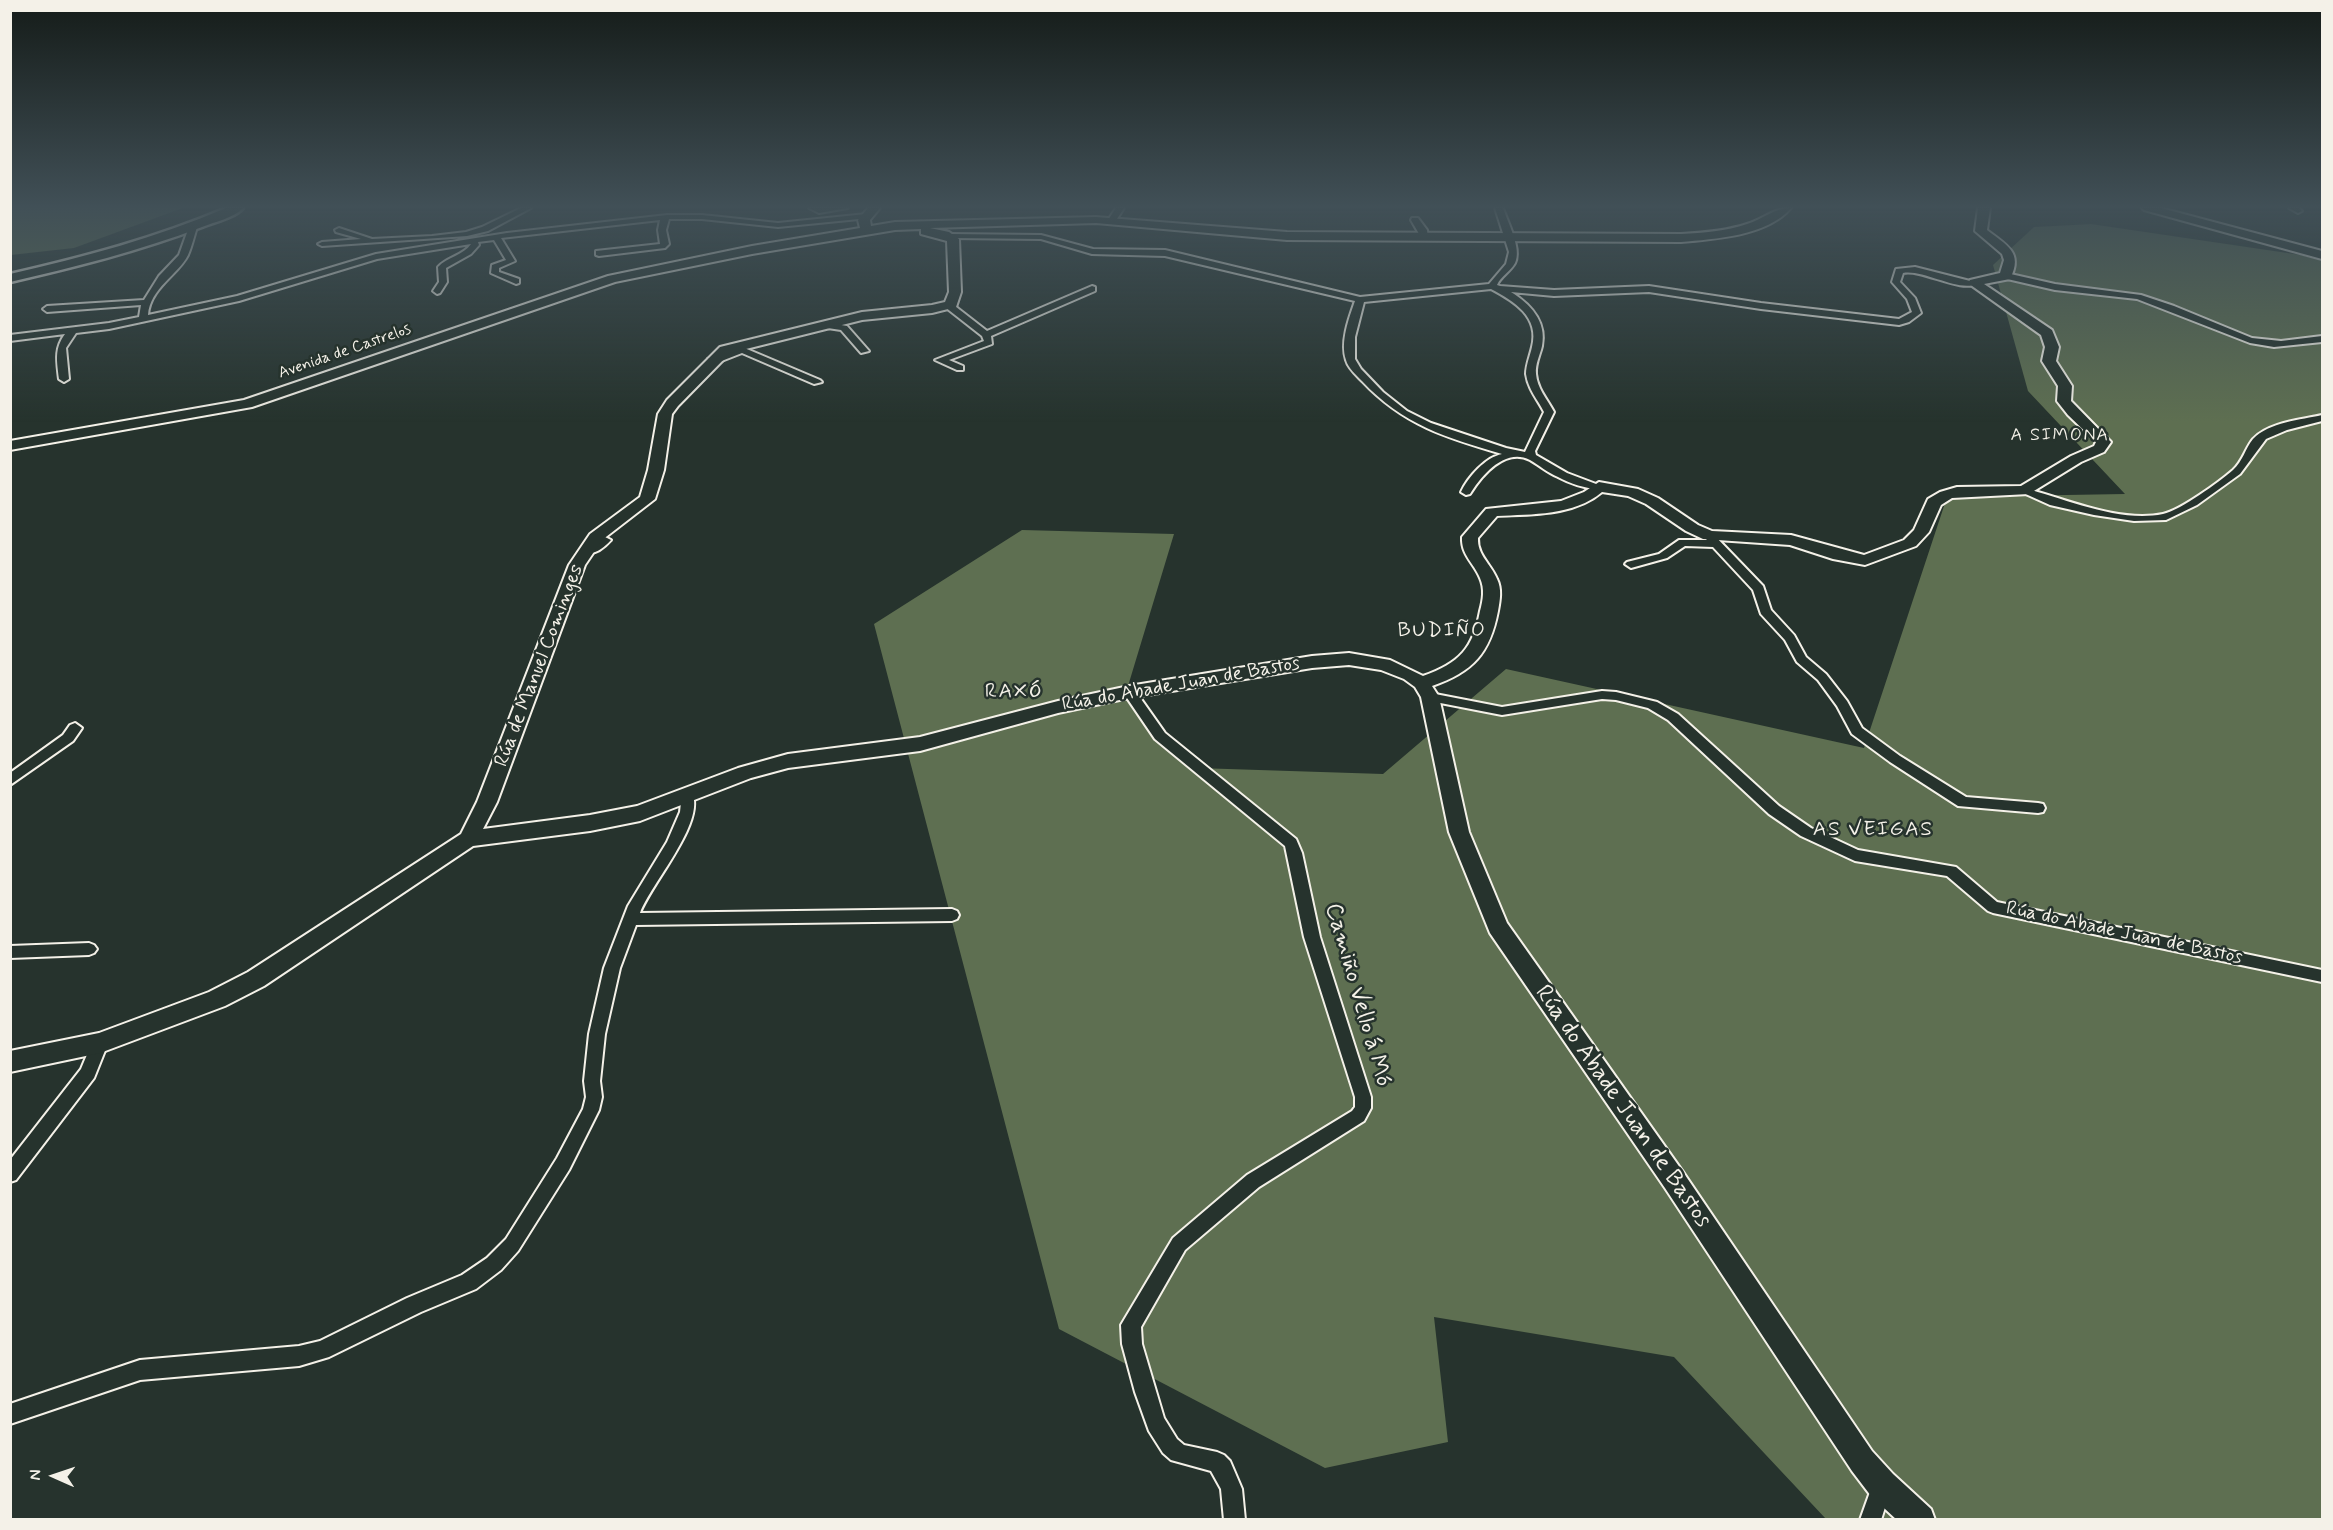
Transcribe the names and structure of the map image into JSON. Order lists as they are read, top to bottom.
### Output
{
  "streets": {
    "street": [
      "Avenida de Castrelos",
      "Rúa de Manuel Cominges",
      "Rúa do Abade Juan de Bastos",
      "Camiño Vello á Mó"
    ]
  },
  "crossings": [
    ["Rúa de Manuel Cominges", "Rúa do Abade Juan de Bastos"],
    ["Rúa do Abade Juan de Bastos", "Camiño Vello á Mó"]
  ],
  "districts": [
    "A SIMONA",
    "BUDIÑO",
    "RAXÓ",
    "AS VEIGAS"
  ],
  "north": "left"
}
